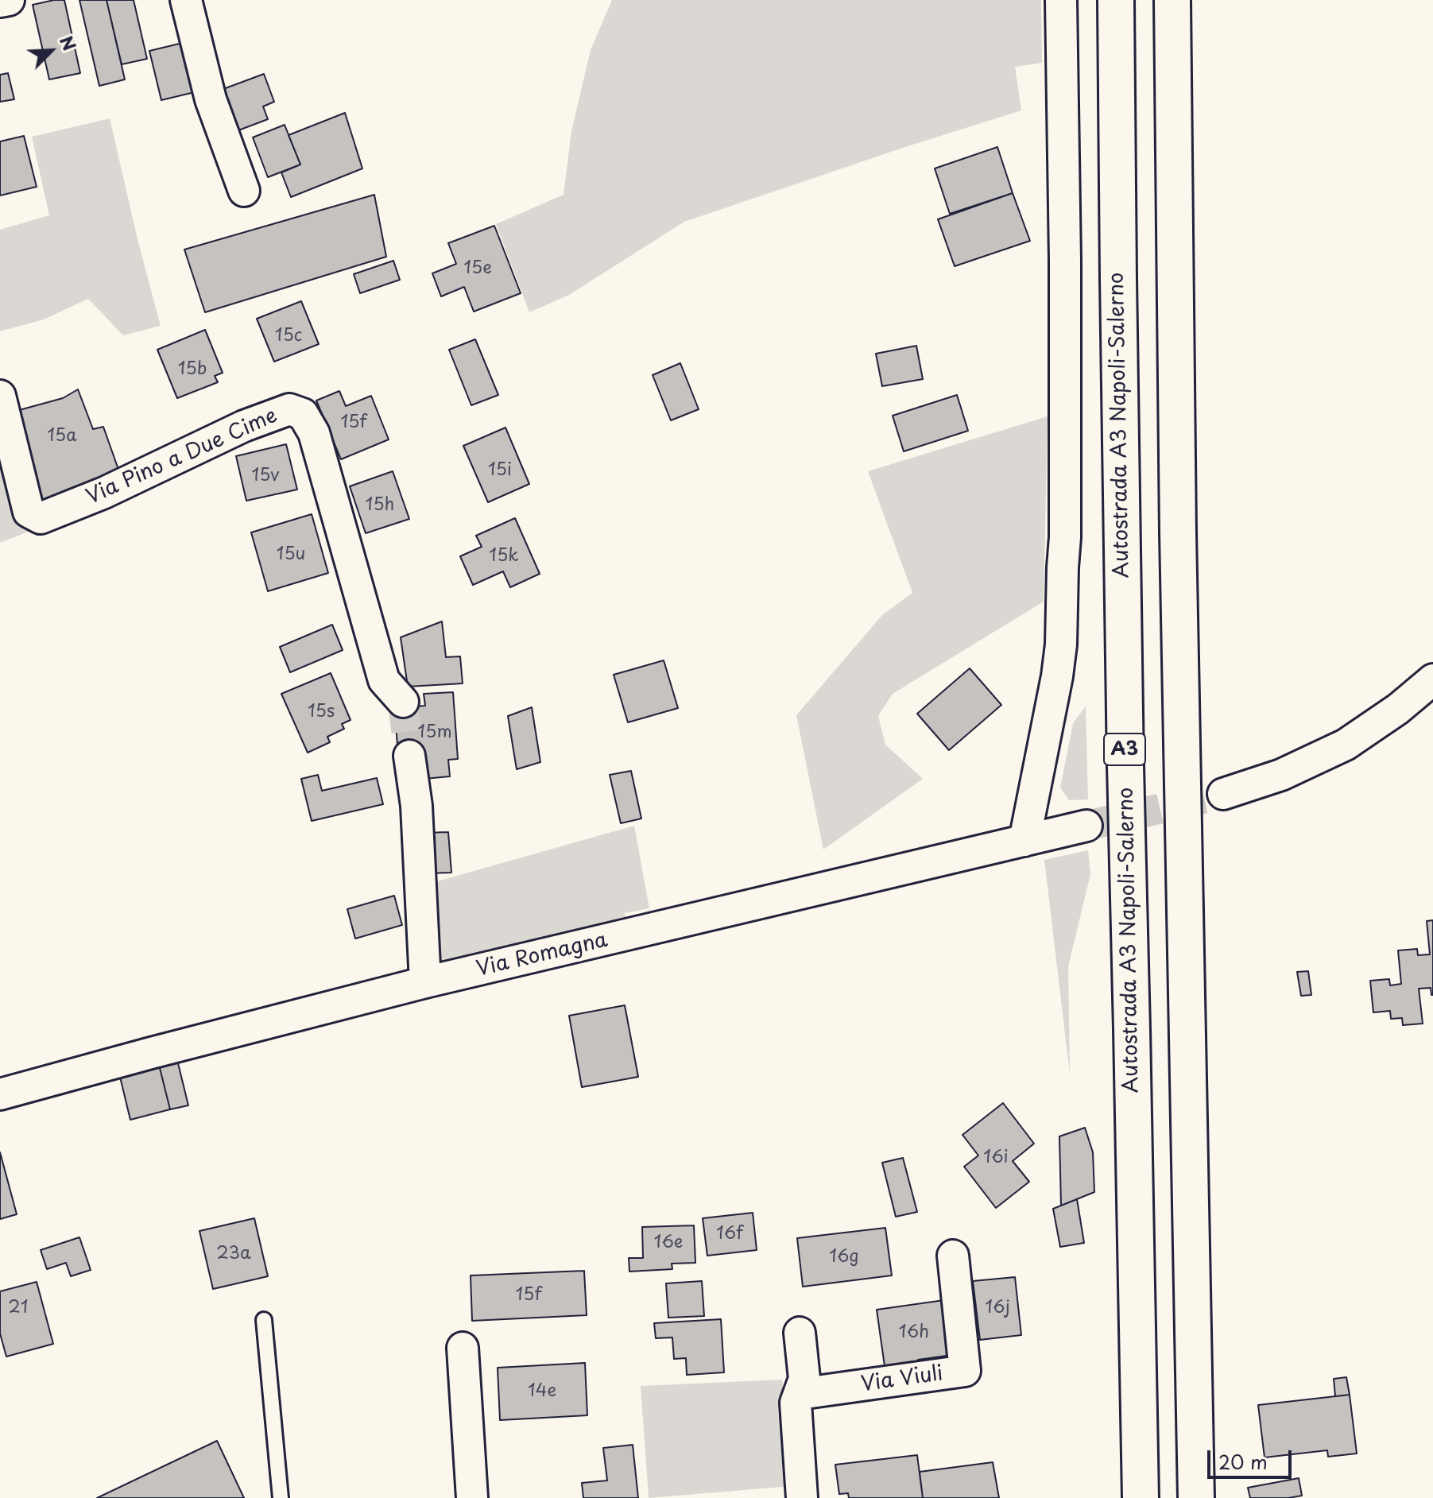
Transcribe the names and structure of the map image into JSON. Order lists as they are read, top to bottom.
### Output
{
  "streets": {
    "highway": ["Autostrada A3 Napoli-Salerno", "A3"],
    "street": ["Via Pino a Due Cime", "Via Romagna", "Via Viuli"]
  },
  "house_numbers": [
    "15e",
    "15c",
    "15b",
    "15f",
    "15a",
    "15i",
    "15v",
    "15h",
    "15u",
    "15k",
    "15s",
    "15m",
    "16i",
    "16f",
    "16e",
    "23a",
    "16g",
    "15f",
    "21",
    "16j",
    "16h",
    "14e"
  ],
  "scale_bar": "20 m",
  "north": "top right"
}
